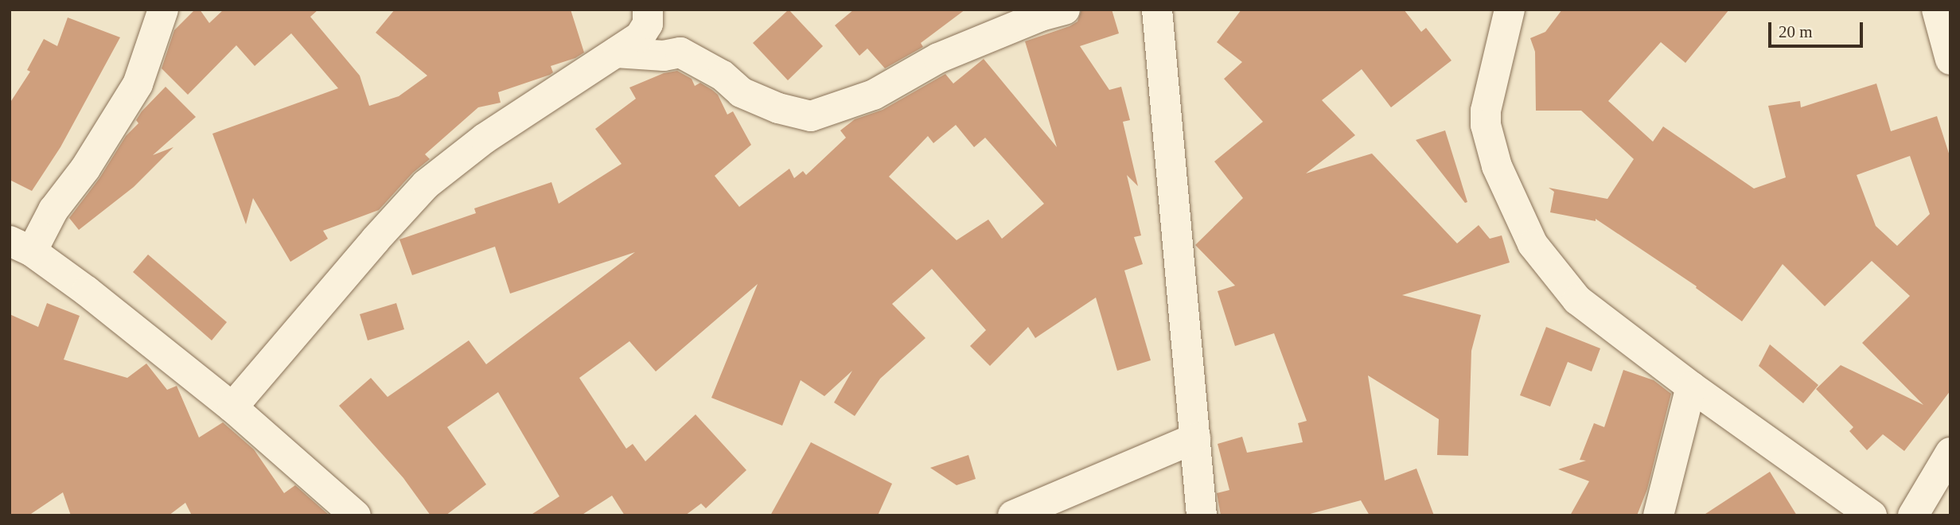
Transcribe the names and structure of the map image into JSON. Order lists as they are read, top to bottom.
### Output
{
  "scale_bar": "20 m"
}
